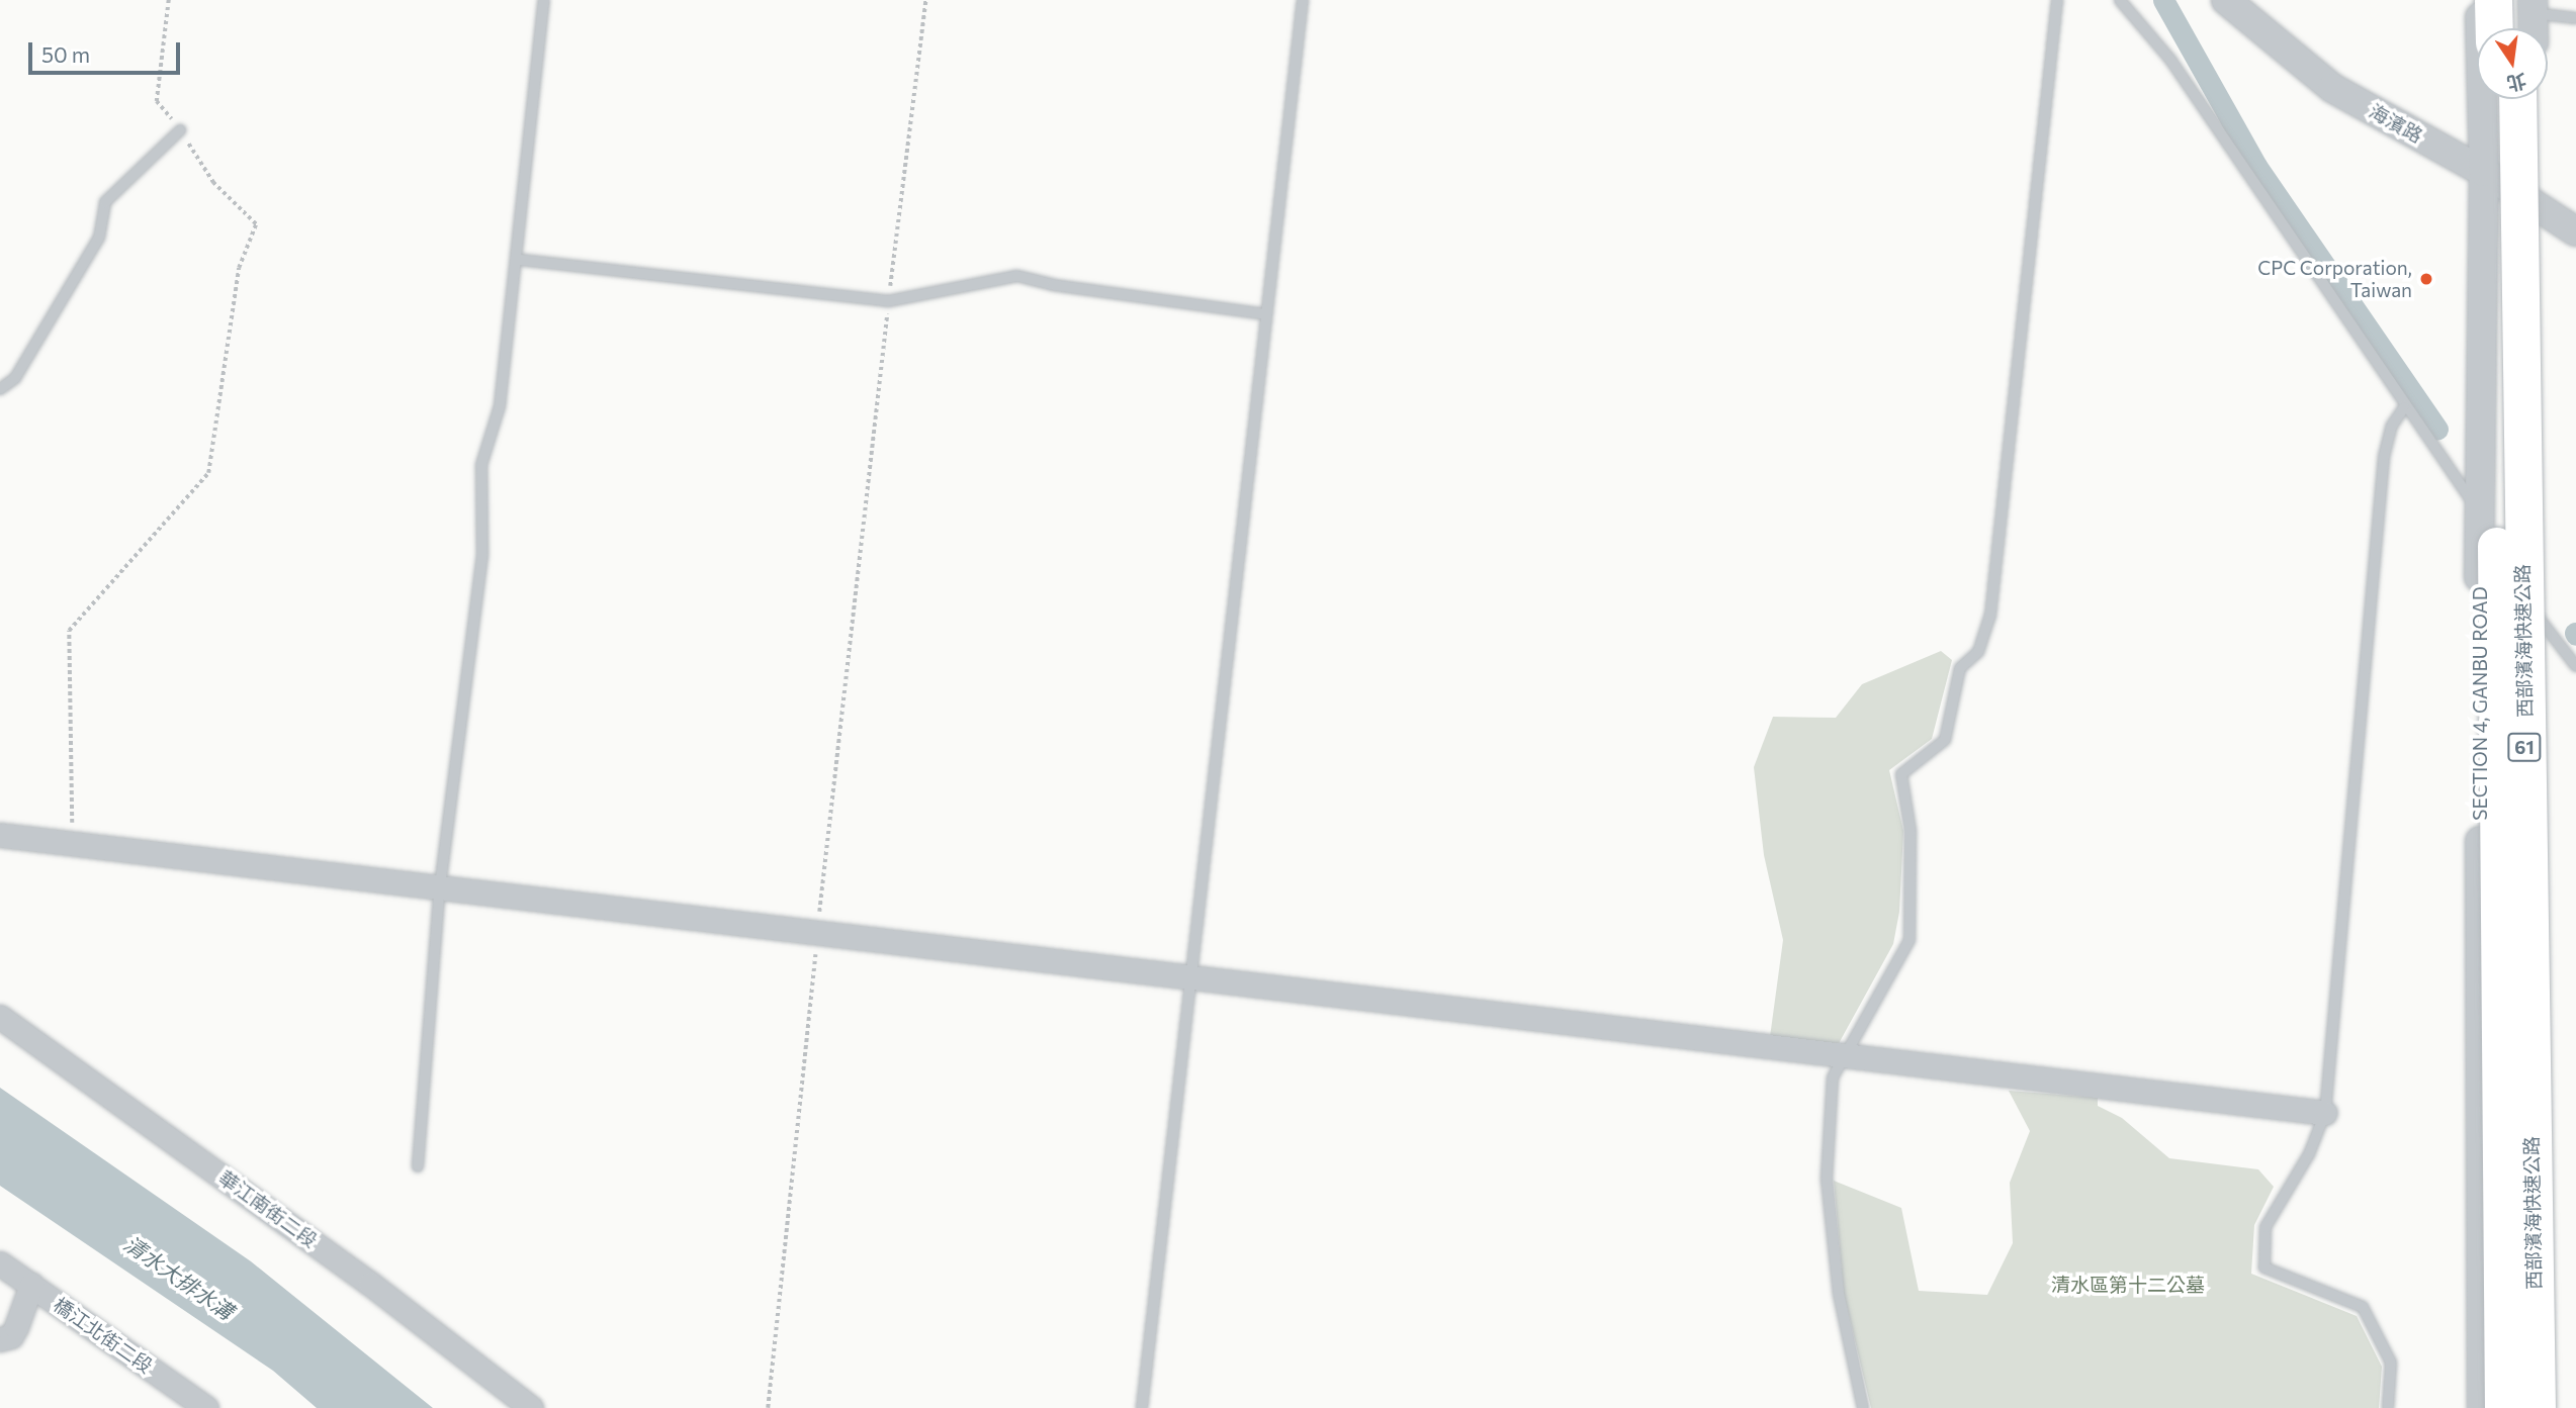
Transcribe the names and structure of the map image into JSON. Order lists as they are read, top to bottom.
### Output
{
  "streets": {
    "highway": ["西部濱海快速公路", "61"],
    "street": [
      "海濱路",
      "SECTION 4, GANBU ROAD",
      "華江南街二段",
      "橋江北街二段"
    ]
  },
  "crossings": [
    ["海濱路", "SECTION 4, GANBU ROAD"]
  ],
  "water": ["清水大排水溝"],
  "parks": ["清水區第十二公墓"],
  "places": ["CPC Corporation, Taiwan"],
  "scale_bar": "50 m",
  "north": "bottom"
}
